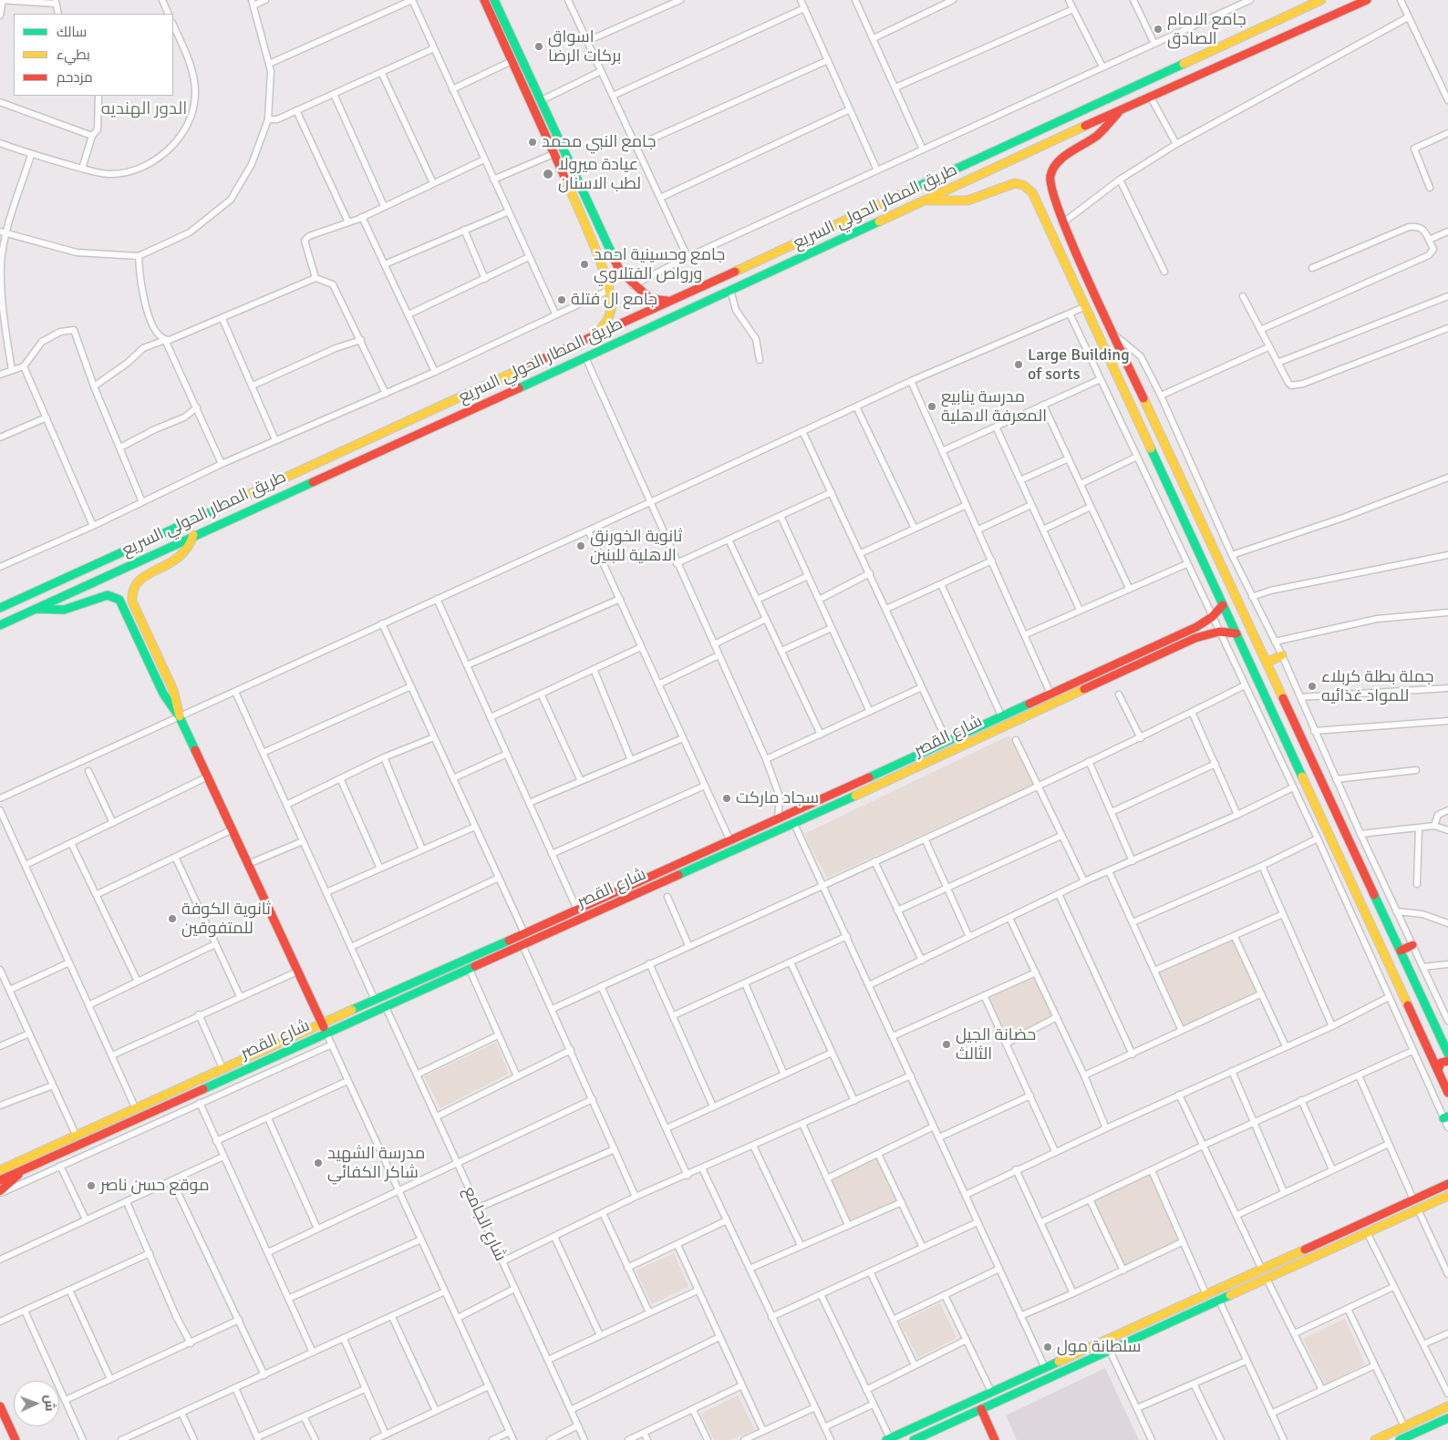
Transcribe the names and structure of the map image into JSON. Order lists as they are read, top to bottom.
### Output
{
  "streets": {
    "main road": ["طريق المطار الحولي السريع", "شارع القصر"],
    "street": ["شارع الجامع"]
  },
  "crossings": [
    ["شارع القصر", "شارع الجامع"]
  ],
  "districts": ["الدور الهنديه"],
  "places": [
    "جامع الامام الصادق",
    "اسواق بركات الرضا",
    "جامع النبي محمد",
    "عيادة ميرولا لطب الاسنان",
    "جامع وحسينية احمد ورواص الفتلاوي",
    "جامع ال فتلة",
    "Large Building of sorts",
    "مدرسة ينابيع المعرفة الاهلية",
    "ثانوية الخورنق الاهلية للبنين",
    "جملة بطلة كربلاء للمواد غذائيه",
    "سجاد ماركت",
    "ثانوية الكوفة للمتفوقين",
    "حضانة الجيل الثالث",
    "مدرسة الشهيد شاكر الكفائي",
    "موقع حسن ناصر",
    "سلطانة مول"
  ],
  "legend": ["سالك", "بطيء", "مزدحم"],
  "north": "right"
}
